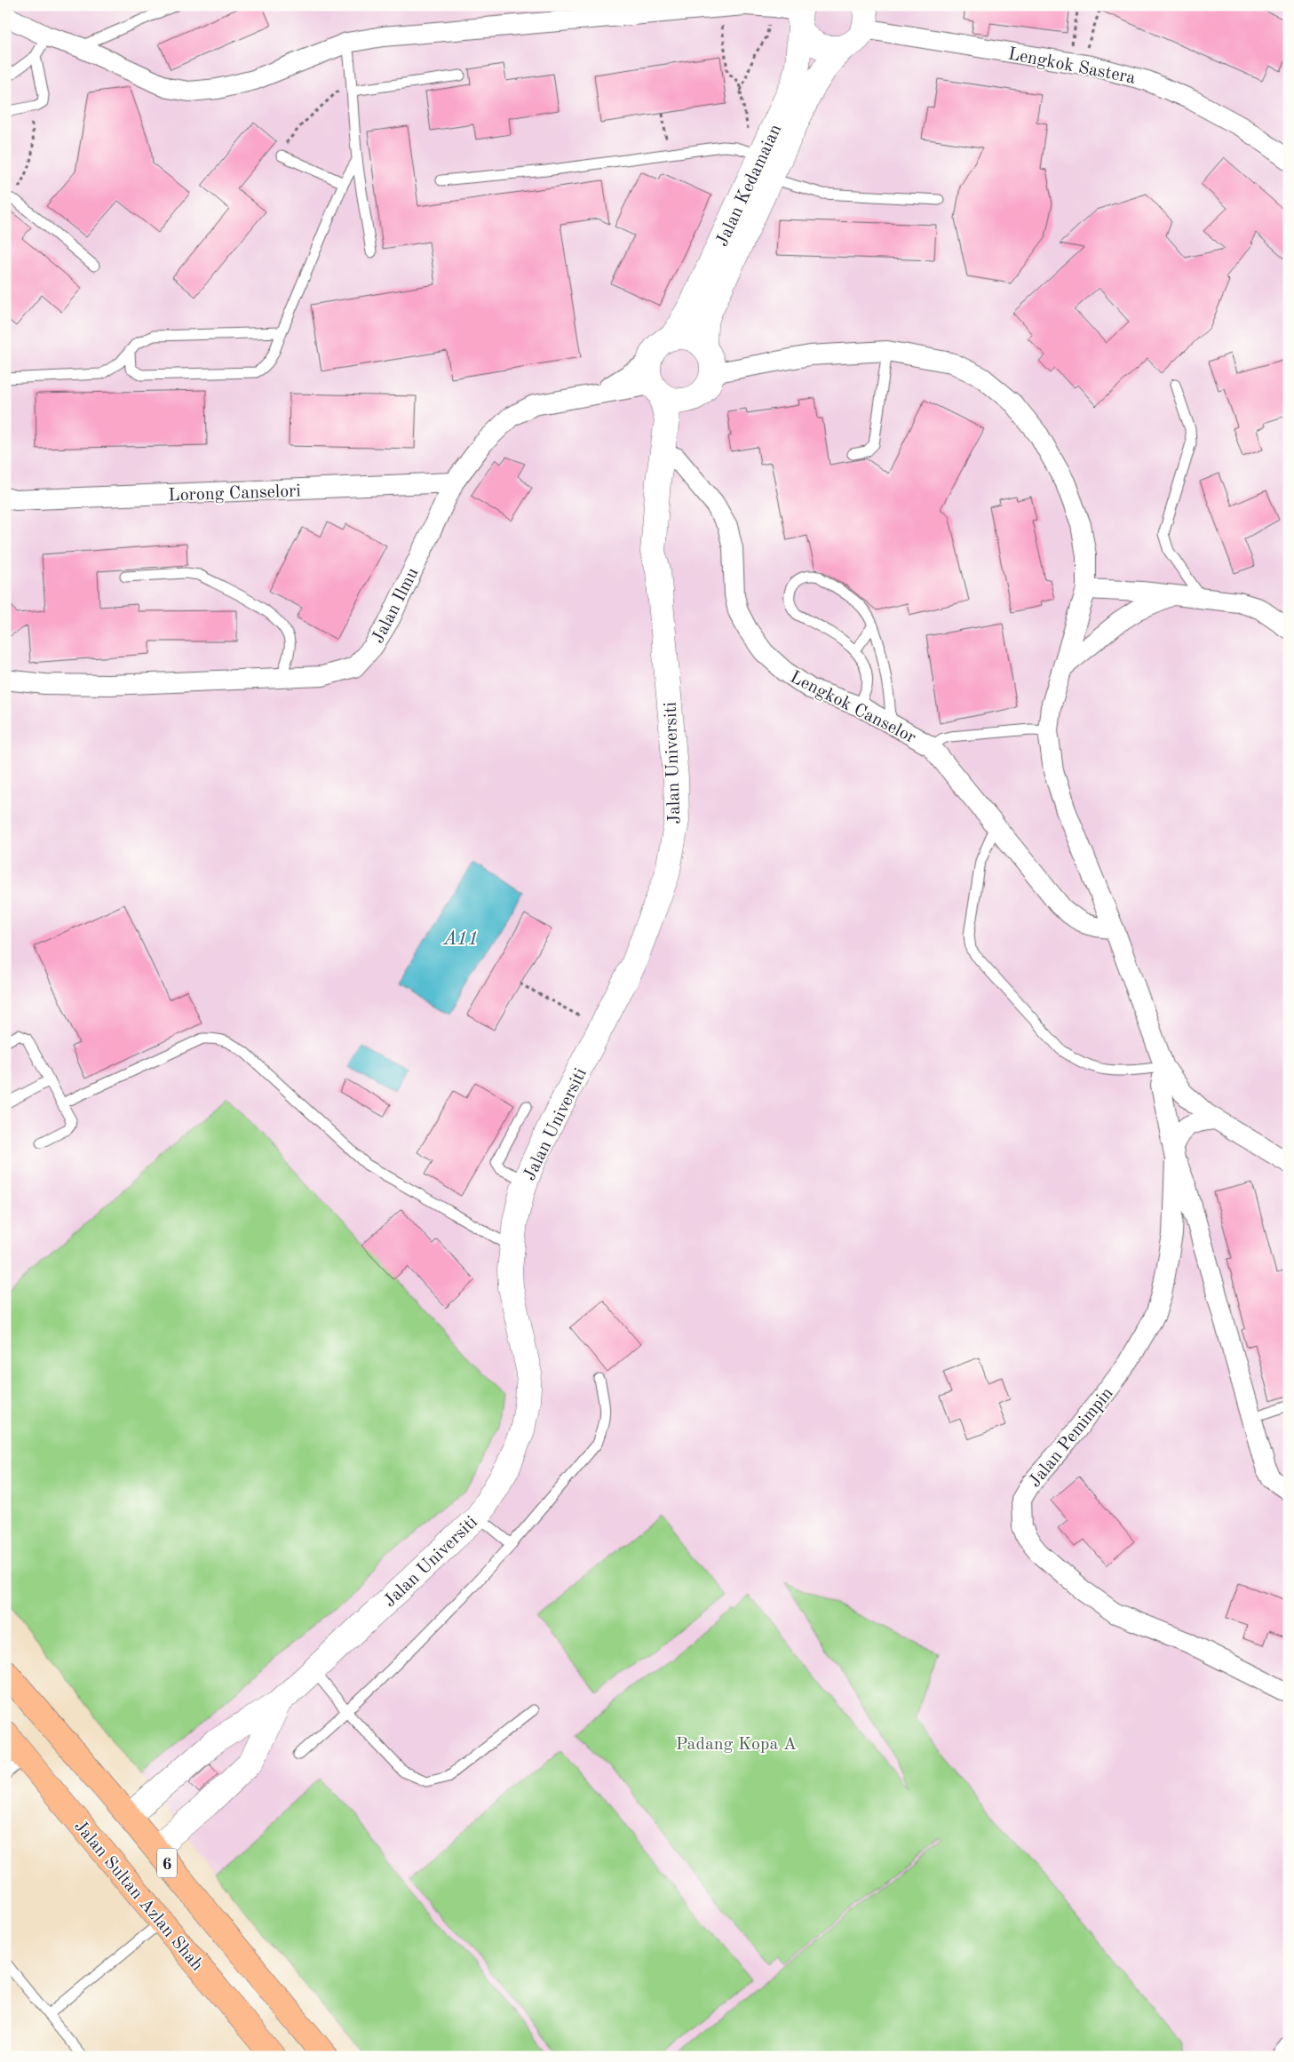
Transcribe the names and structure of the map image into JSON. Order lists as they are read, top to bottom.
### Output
{
  "streets": {
    "highway": ["6", "Jalan Sultan Azlan Shah"],
    "street": [
      "Lengkok Sastera",
      "Jalan Kedamaian",
      "Lorong Canselori",
      "Jalan Ilmu",
      "Lengkok Canselor",
      "Jalan Universiti",
      "Jalan Pemimpin"
    ]
  },
  "crossings": [
    ["Lengkok Sastera", "Jalan Kedamaian"],
    ["Jalan Kedamaian", "Jalan Ilmu"],
    ["Jalan Kedamaian", "Jalan Universiti"],
    ["Lorong Canselori", "Jalan Ilmu"],
    ["Jalan Ilmu", "Jalan Universiti"],
    ["Lengkok Canselor", "Jalan Universiti"],
    ["Jalan Universiti", "6"]
  ],
  "water": ["A11"],
  "parks": ["Padang Kopa A"]
}
